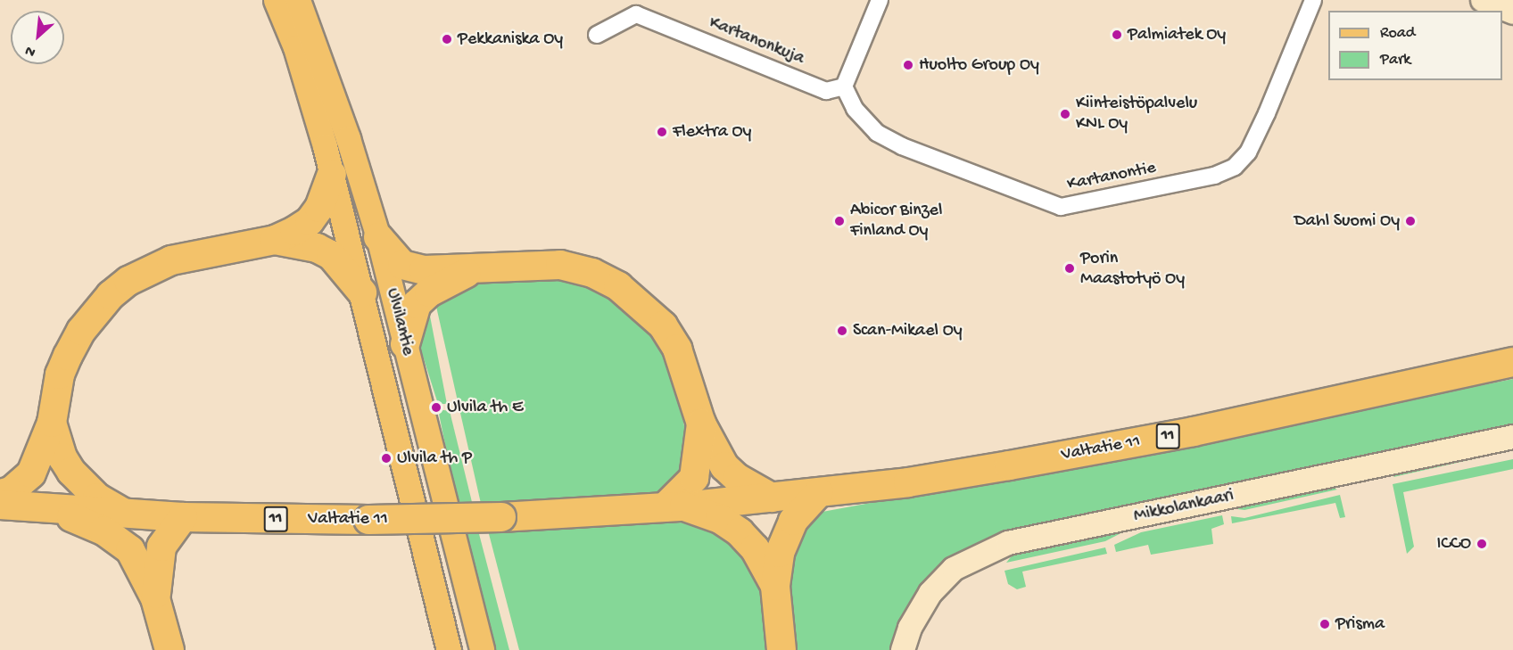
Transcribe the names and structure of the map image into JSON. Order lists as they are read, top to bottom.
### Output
{
  "streets": {
    "highway": ["11", "Valtatie 11"],
    "main road": ["Ulvilantie"],
    "street": ["Kartanonkuja", "Kartanontie", "Mikkolankaari"]
  },
  "crossings": [
    ["Kartanonkuja", "Kartanontie"]
  ],
  "places": [
    "Palmiatek Oy",
    "Pekkaniska Oy",
    "Huolto Group Oy",
    "Kiinteistöpalvelu KNL Oy",
    "Flextra Oy",
    "Abicor Binzel Finland Oy",
    "Dahl Suomi Oy",
    "Porin Maastotyö Oy",
    "Scan-Mikael Oy",
    "Ulvila th E",
    "Ulvila th P",
    "ICCO",
    "Prisma"
  ],
  "legend": ["Road", "Park"],
  "north": "bottom left"
}
